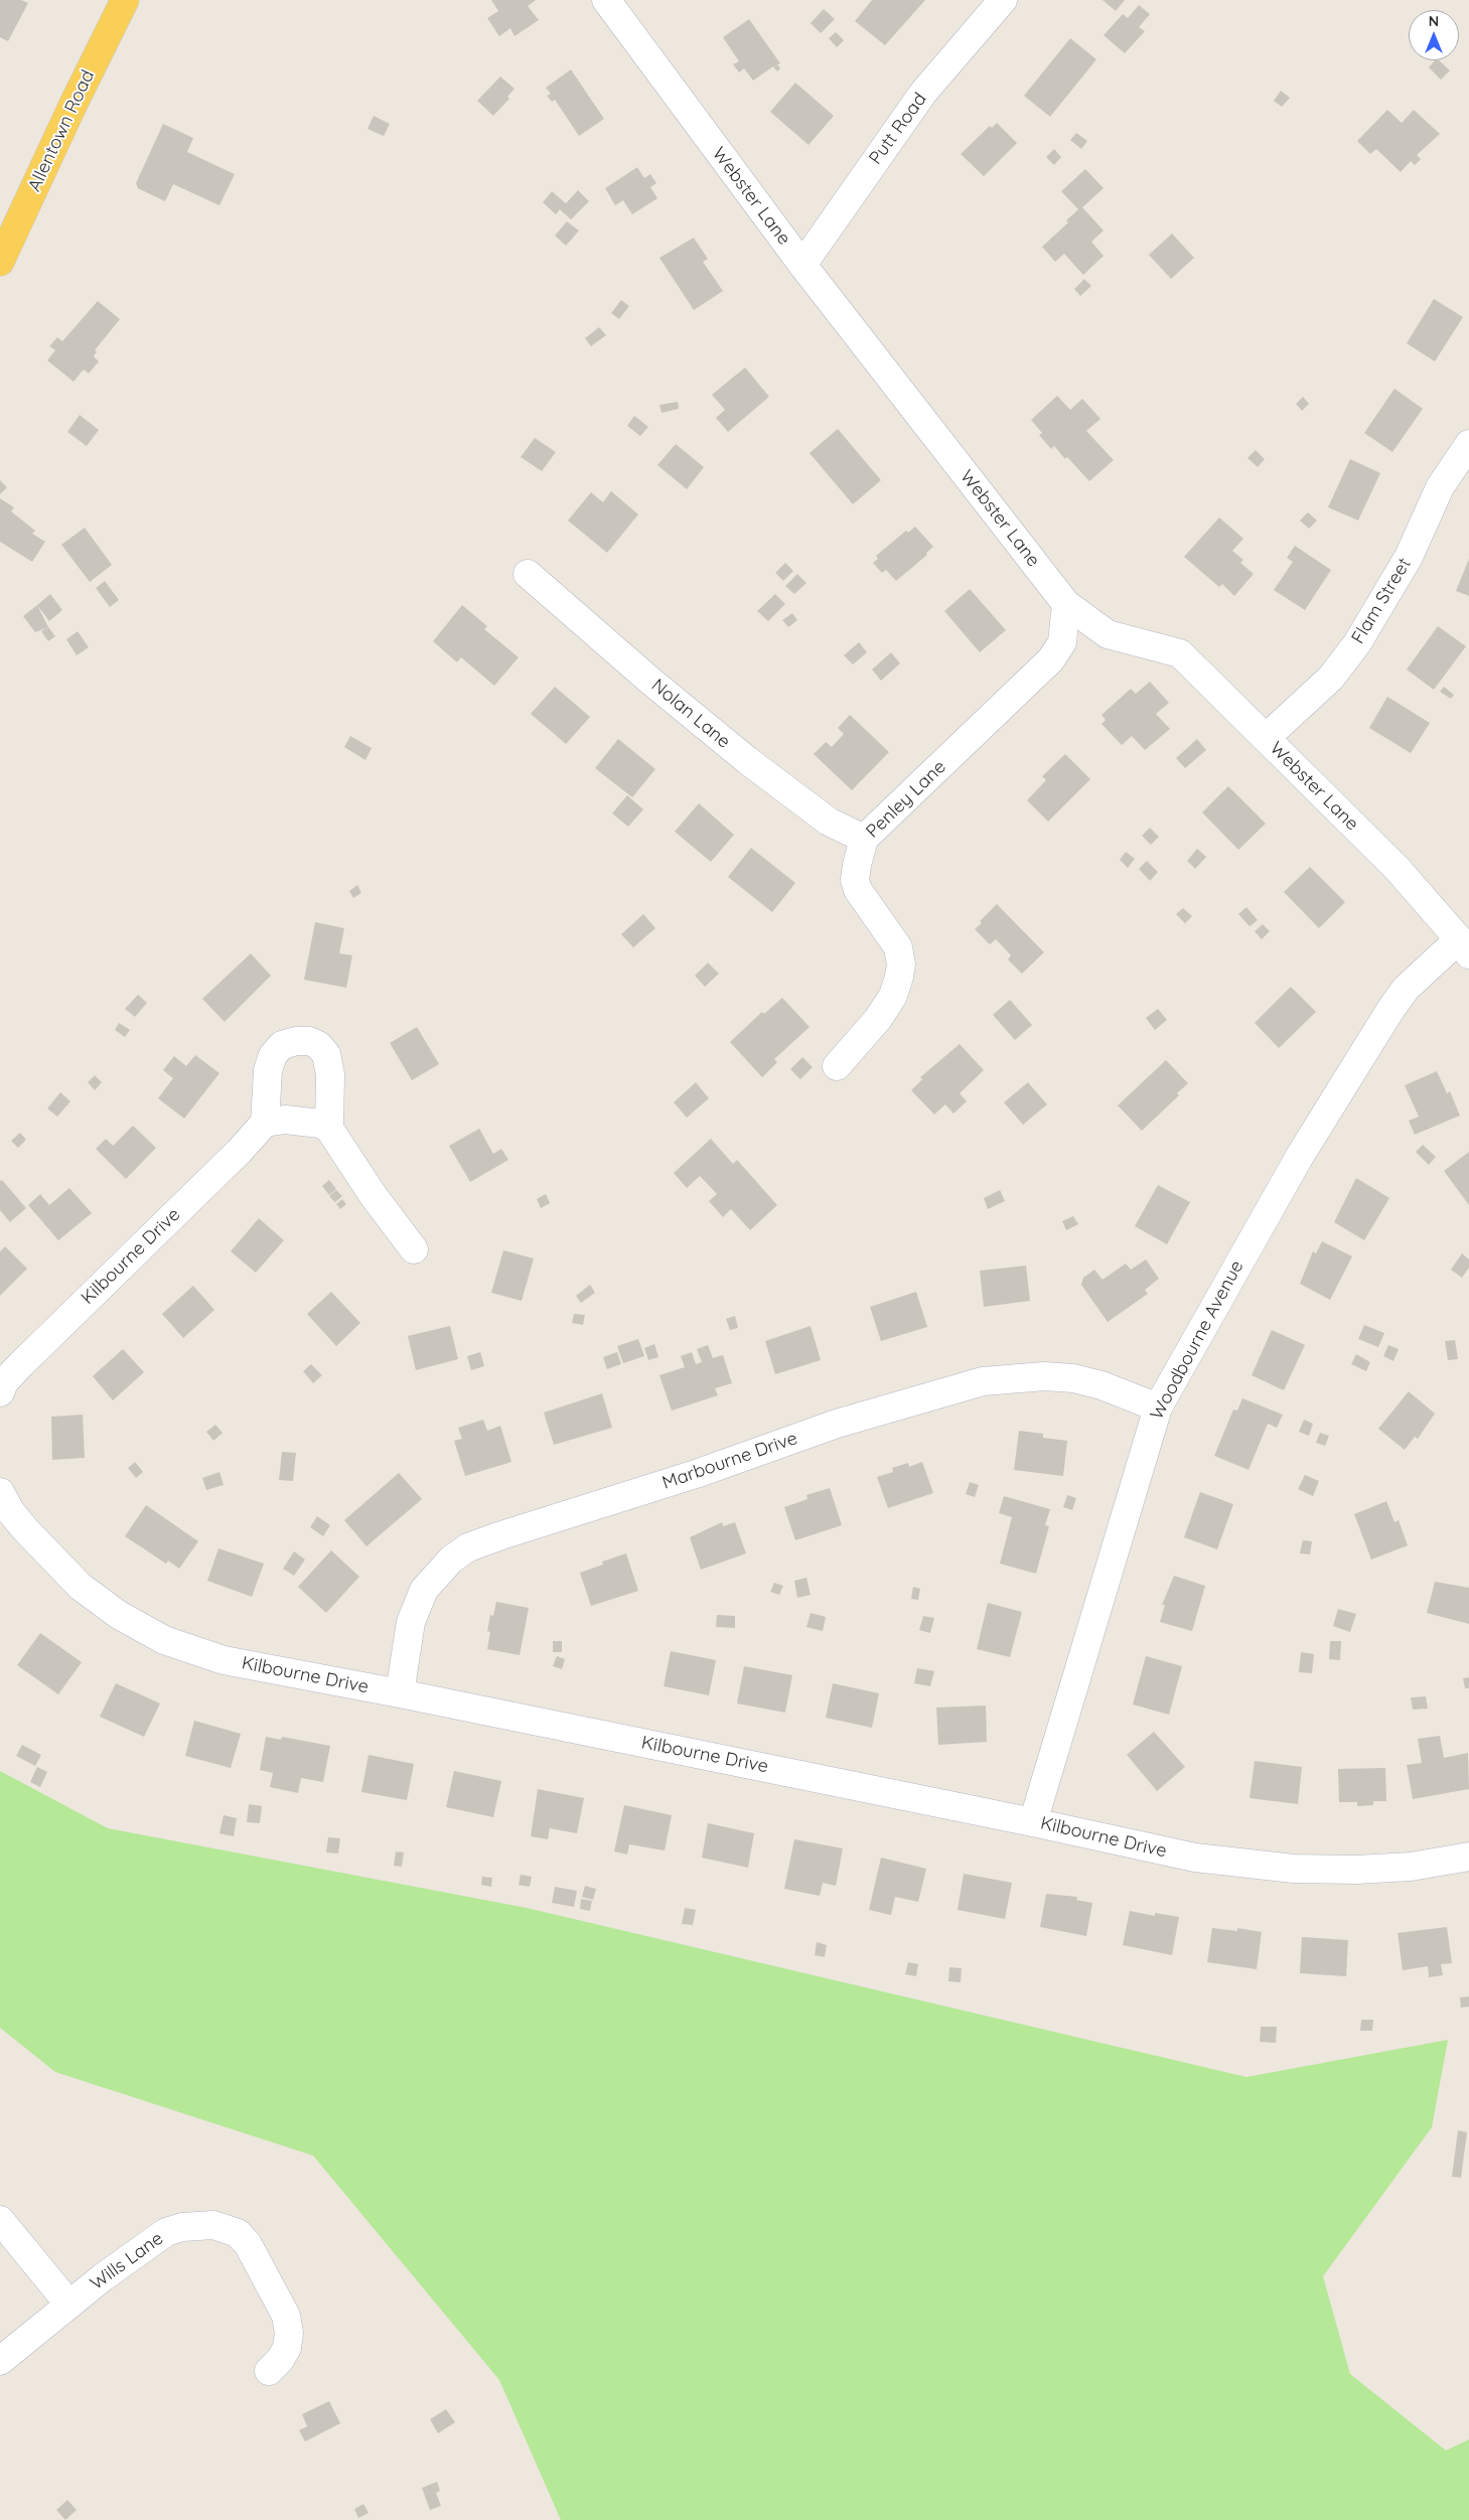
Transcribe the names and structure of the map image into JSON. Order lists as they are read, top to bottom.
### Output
{
  "streets": {
    "main road": ["Allentown Road"],
    "street": [
      "Putt Road",
      "Webster Lane",
      "Flam Street",
      "Nolan Lane",
      "Penley Lane",
      "Kilbourne Drive",
      "Woodbourne Avenue",
      "Marbourne Drive",
      "Wills Lane"
    ]
  },
  "crossings": [
    ["Putt Road", "Webster Lane"],
    ["Webster Lane", "Flam Street"],
    ["Webster Lane", "Penley Lane"],
    ["Webster Lane", "Woodbourne Avenue"],
    ["Nolan Lane", "Penley Lane"],
    ["Kilbourne Drive", "Woodbourne Avenue"],
    ["Kilbourne Drive", "Marbourne Drive"],
    ["Woodbourne Avenue", "Marbourne Drive"]
  ],
  "north": "top"
}
